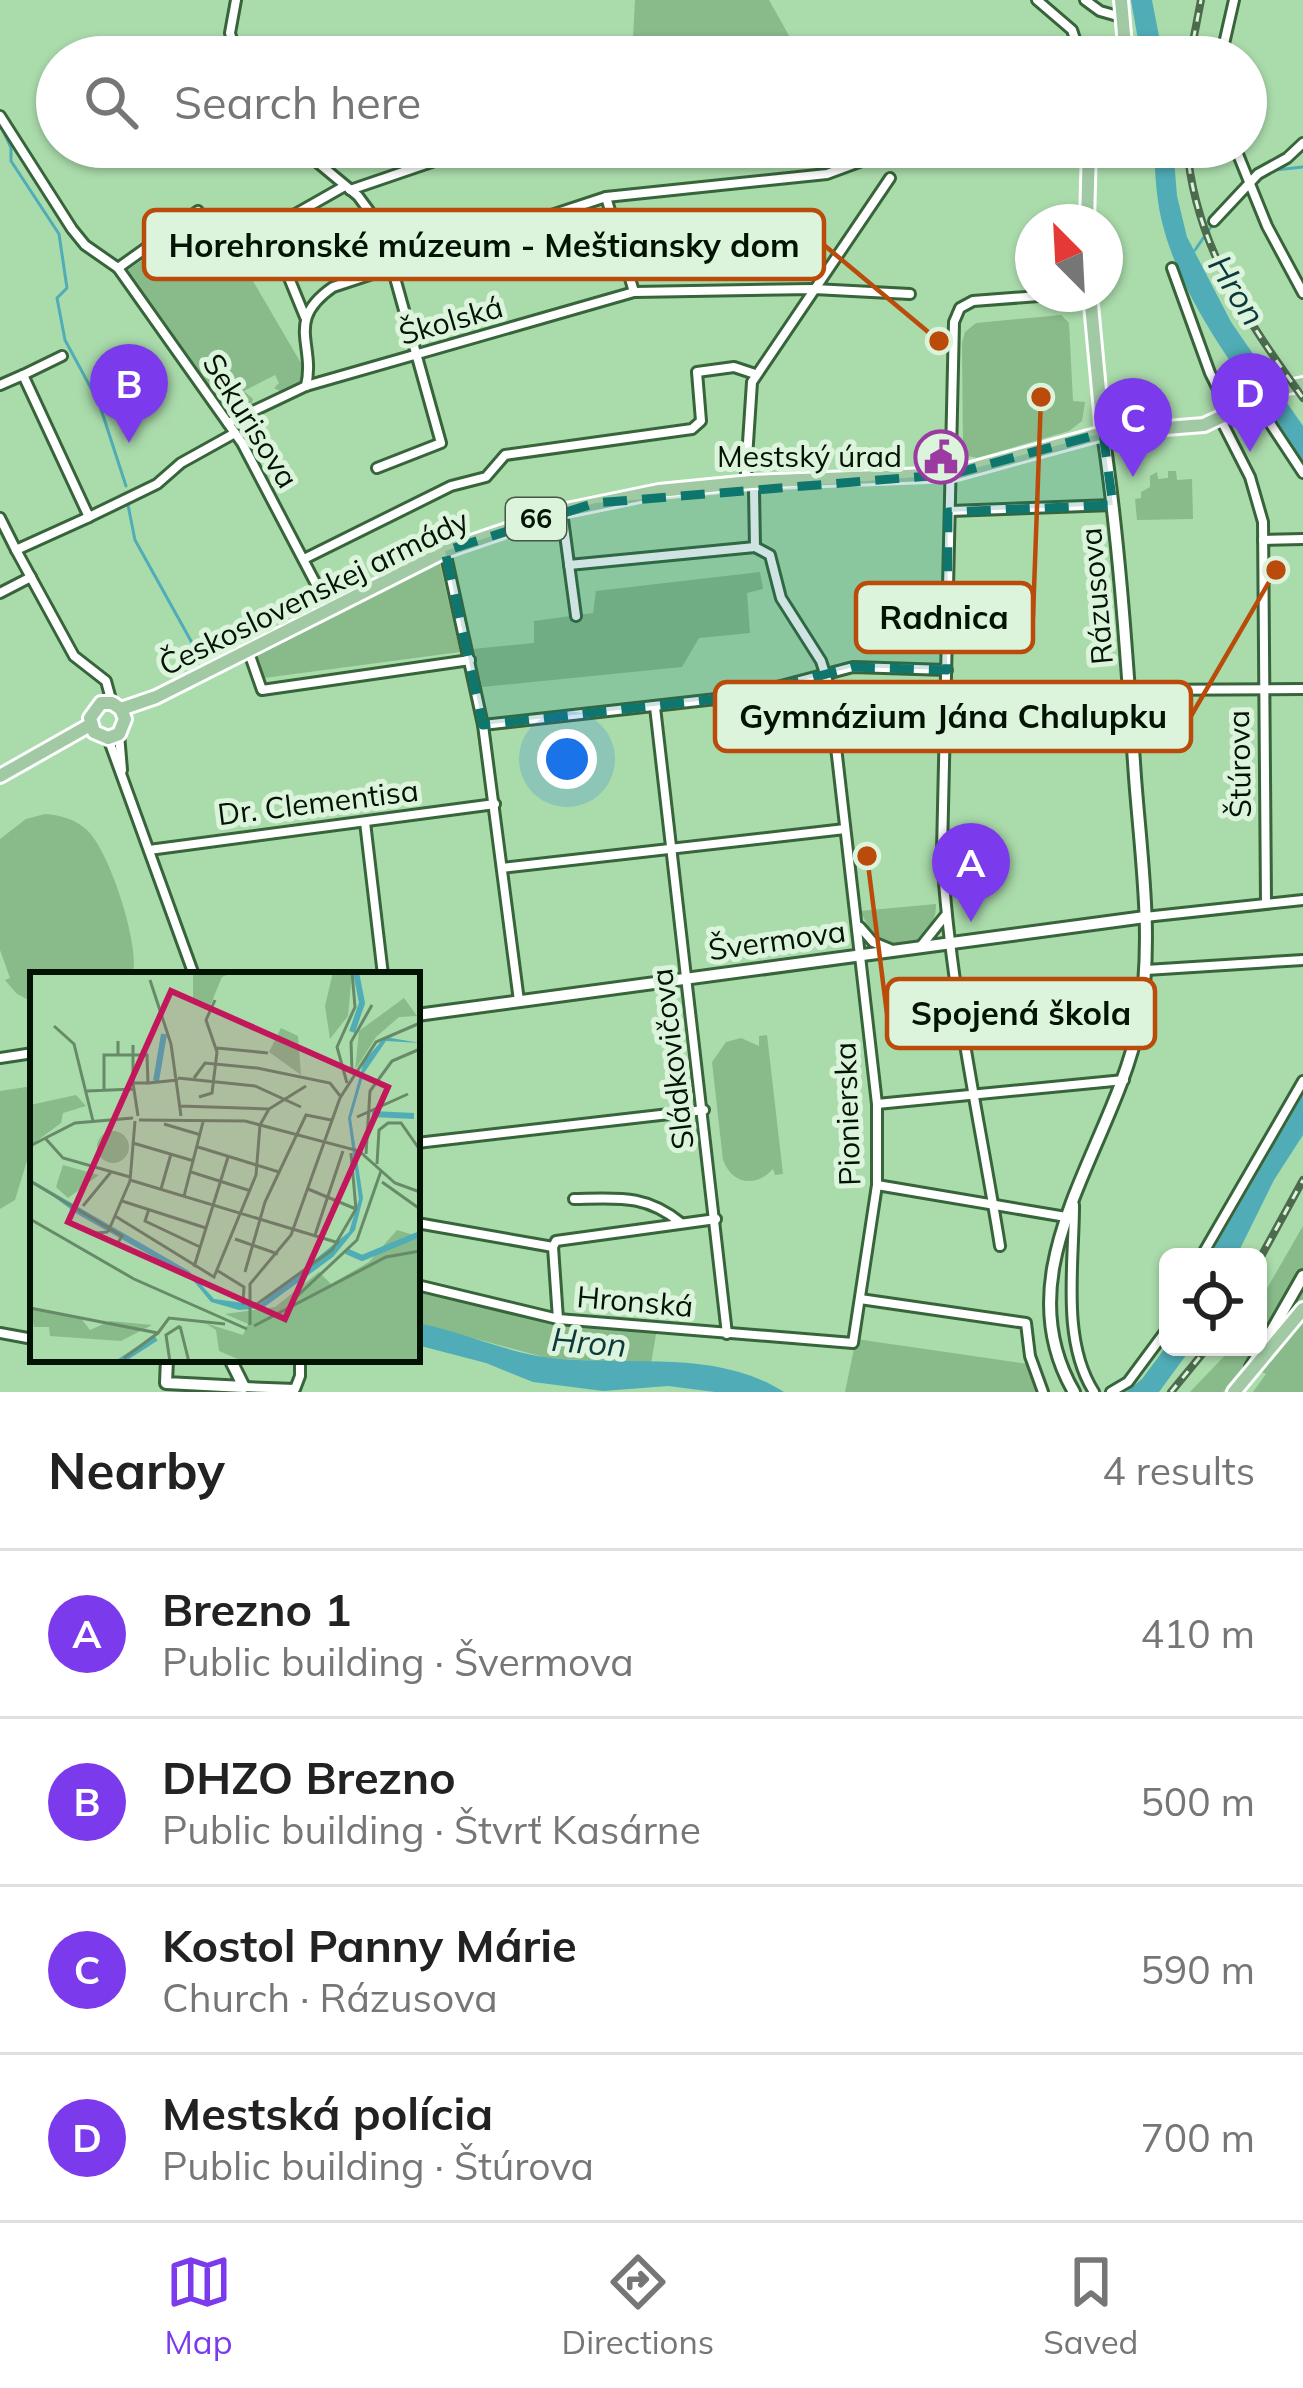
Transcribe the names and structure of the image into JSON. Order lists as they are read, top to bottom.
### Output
{
  "streets": {
    "main road": ["66", "Československej armády"],
    "street": [
      "Školská",
      "Sekurisova",
      "Rázusova",
      "Štúrova",
      "Dr. Clementisa",
      "Švermova",
      "Sládkovičova",
      "Pionierska",
      "Hronská"
    ]
  },
  "crossings": [
    ["Školská", "Sekurisova"],
    ["Sekurisova", "Československej armády"],
    ["66", "Československej armády"],
    ["66", "Rázusova"],
    ["Rázusova", "Švermova"],
    ["Švermova", "Sládkovičova"],
    ["Švermova", "Pionierska"],
    ["Sládkovičova", "Hronská"],
    ["Pionierska", "Hronská"]
  ],
  "water": ["Hron"],
  "places": {
    "other": [
      "Horehronské múzeum - Meštiansky dom",
      "Radnica",
      "Gymnázium Jána Chalupku",
      "Spojená škola"
    ],
    "public building": ["Mestský úrad"]
  },
  "north": "top left",
  "page": {
    "search": "Search here",
    "pins": [
      "B",
      "D",
      "C",
      "A"
    ],
    "heading": ["Nearby", "4 results"],
    "list": [
      {
        "mark": "A",
        "name": "Brezno 1",
        "note": "Public building · Švermova",
        "value": "410 m"
      },
      {
        "mark": "B",
        "name": "DHZO Brezno",
        "note": "Public building · Štvrť Kasárne",
        "value": "500 m"
      },
      {
        "mark": "C",
        "name": "Kostol Panny Márie",
        "note": "Church · Rázusova",
        "value": "590 m"
      },
      {
        "mark": "D",
        "name": "Mestská polícia",
        "note": "Public building · Štúrova",
        "value": "700 m"
      }
    ],
    "nav": ["Map", "Directions", "Saved"]
  }
}
